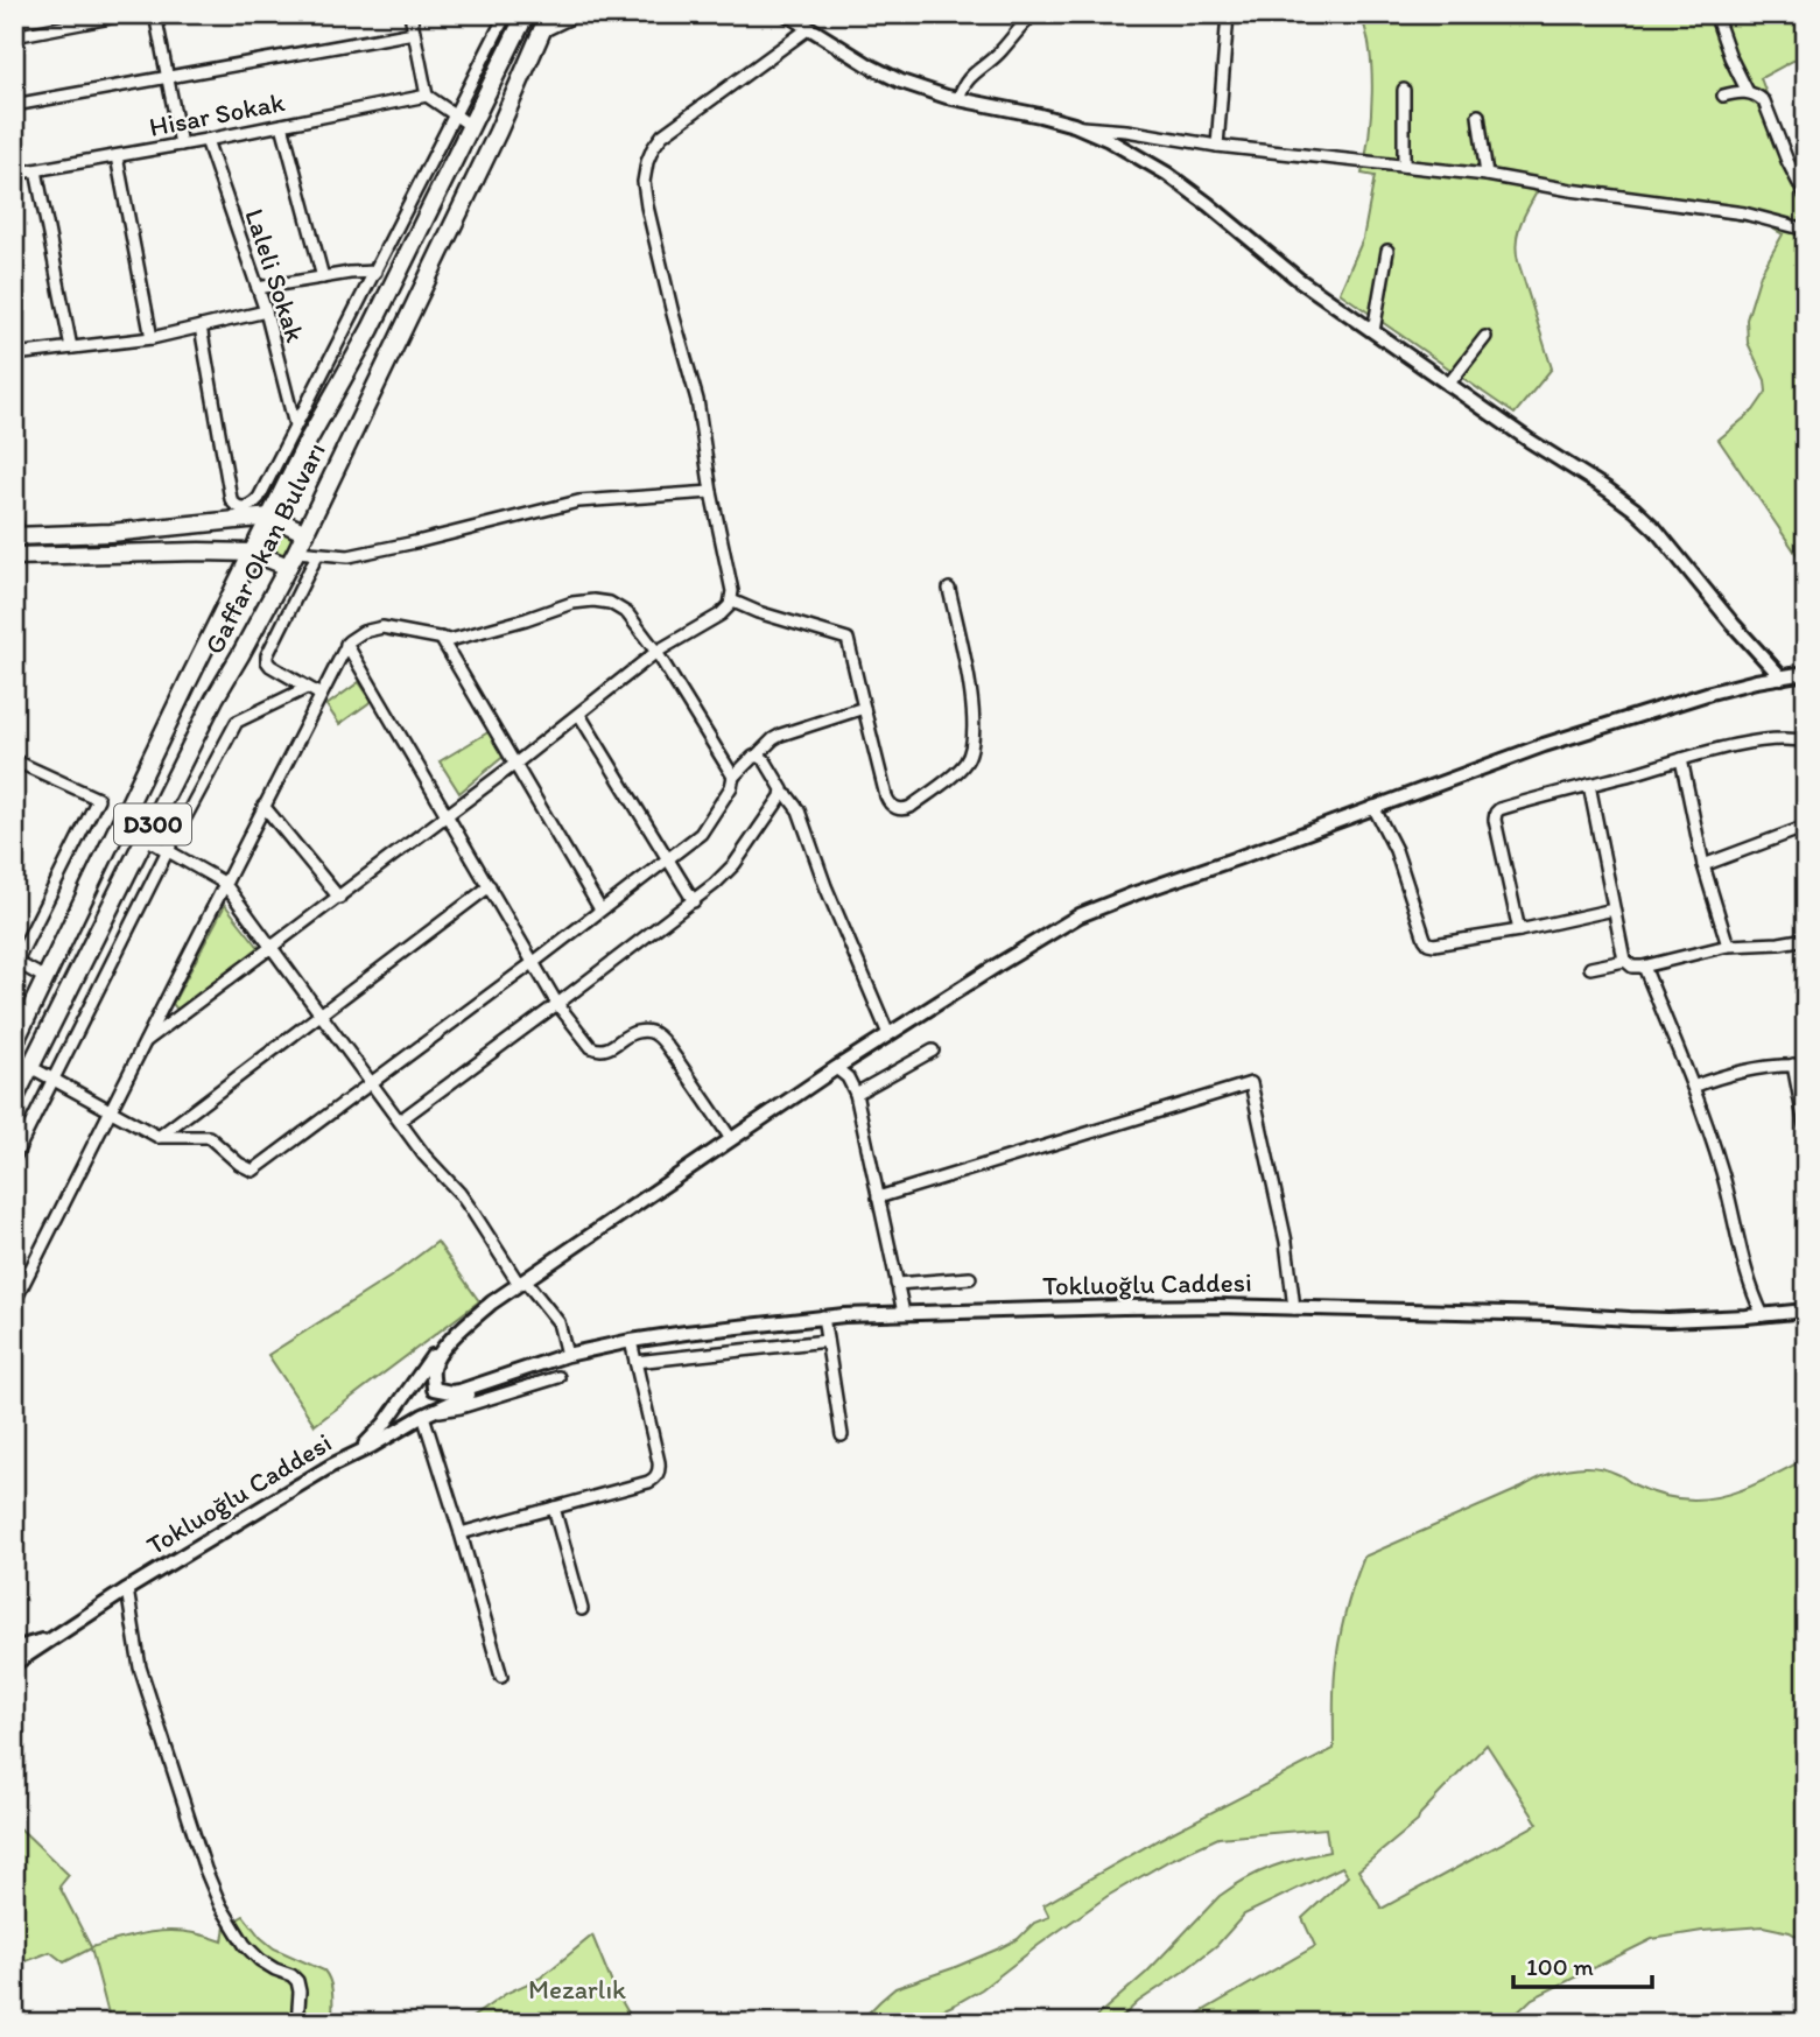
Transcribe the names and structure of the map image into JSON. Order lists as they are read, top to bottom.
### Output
{
  "streets": {
    "highway": ["Gaffar Okan Bulvarı", "D300"],
    "street": ["Hisar Sokak", "Laleli Sokak", "Tokluoğlu Caddesi"]
  },
  "crossings": [
    ["Hisar Sokak", "Laleli Sokak"]
  ],
  "parks": ["Mezarlık"],
  "scale_bar": "100 m"
}
